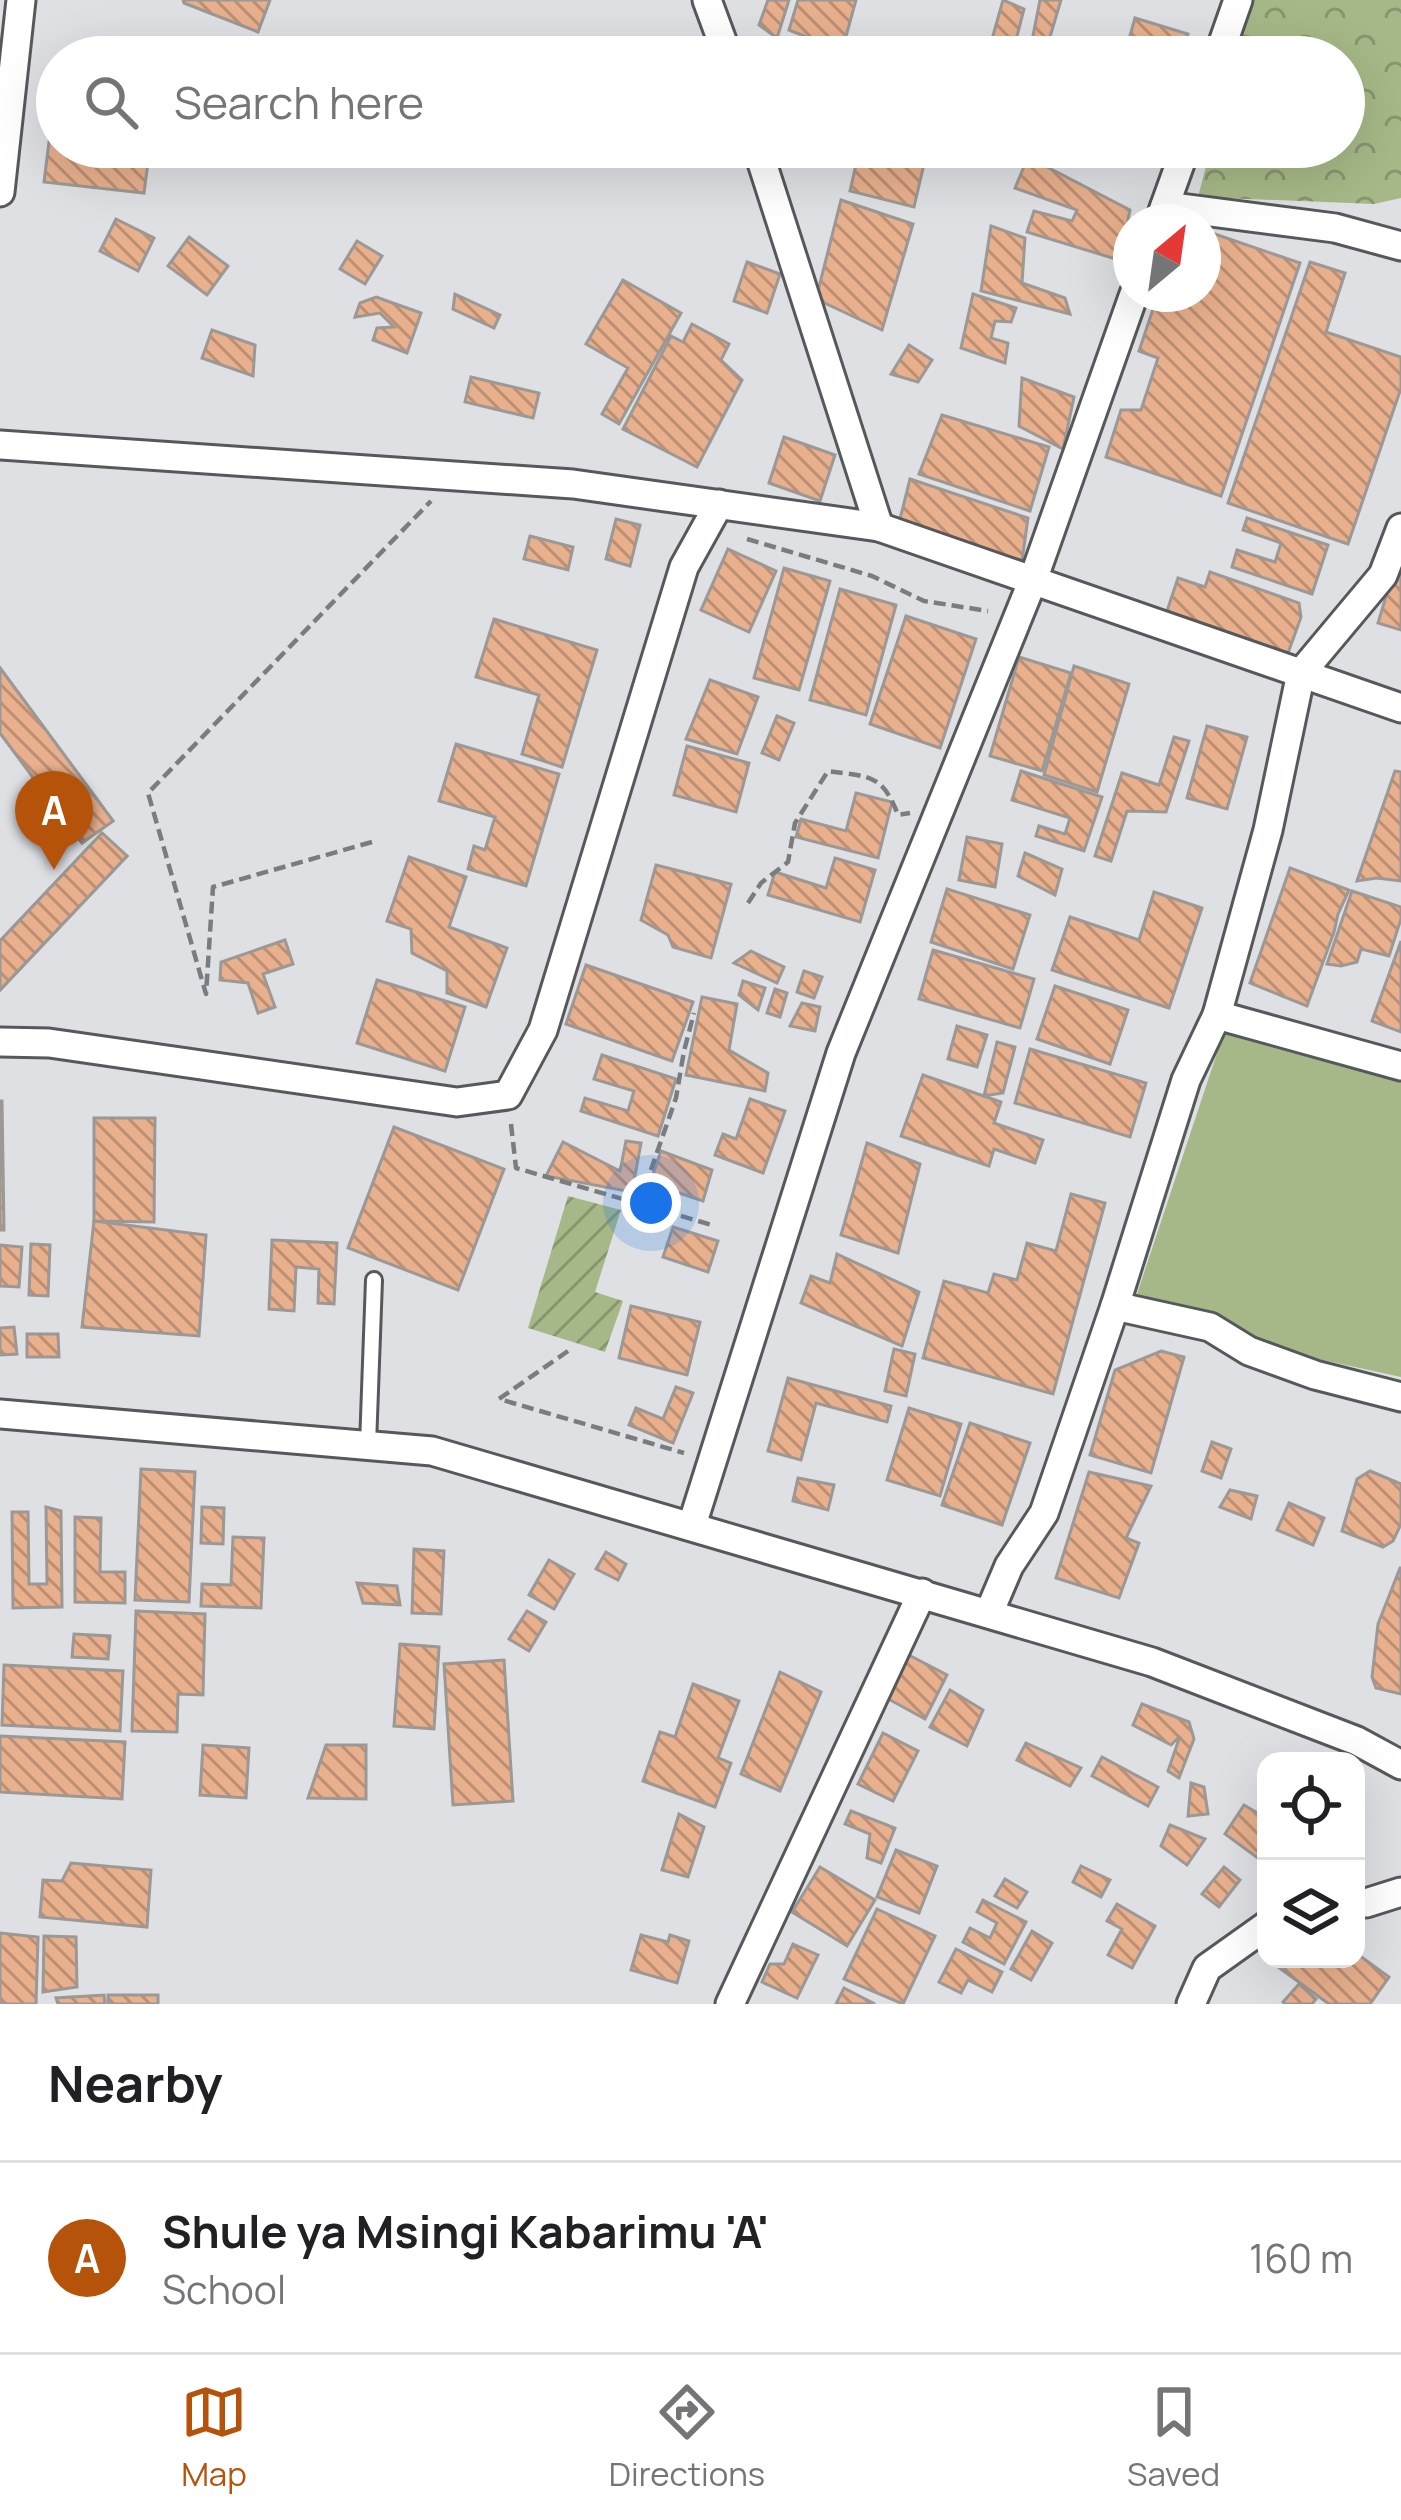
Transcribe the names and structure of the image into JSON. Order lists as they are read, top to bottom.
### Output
{
  "north": "top right",
  "page": {
    "search": "Search here",
    "pins": "A",
    "heading": "Nearby",
    "list": [
      {
        "mark": "A",
        "name": "Shule ya Msingi Kabarimu 'A'",
        "note": "School",
        "value": "160 m"
      }
    ],
    "nav": ["Map", "Directions", "Saved"]
  }
}
